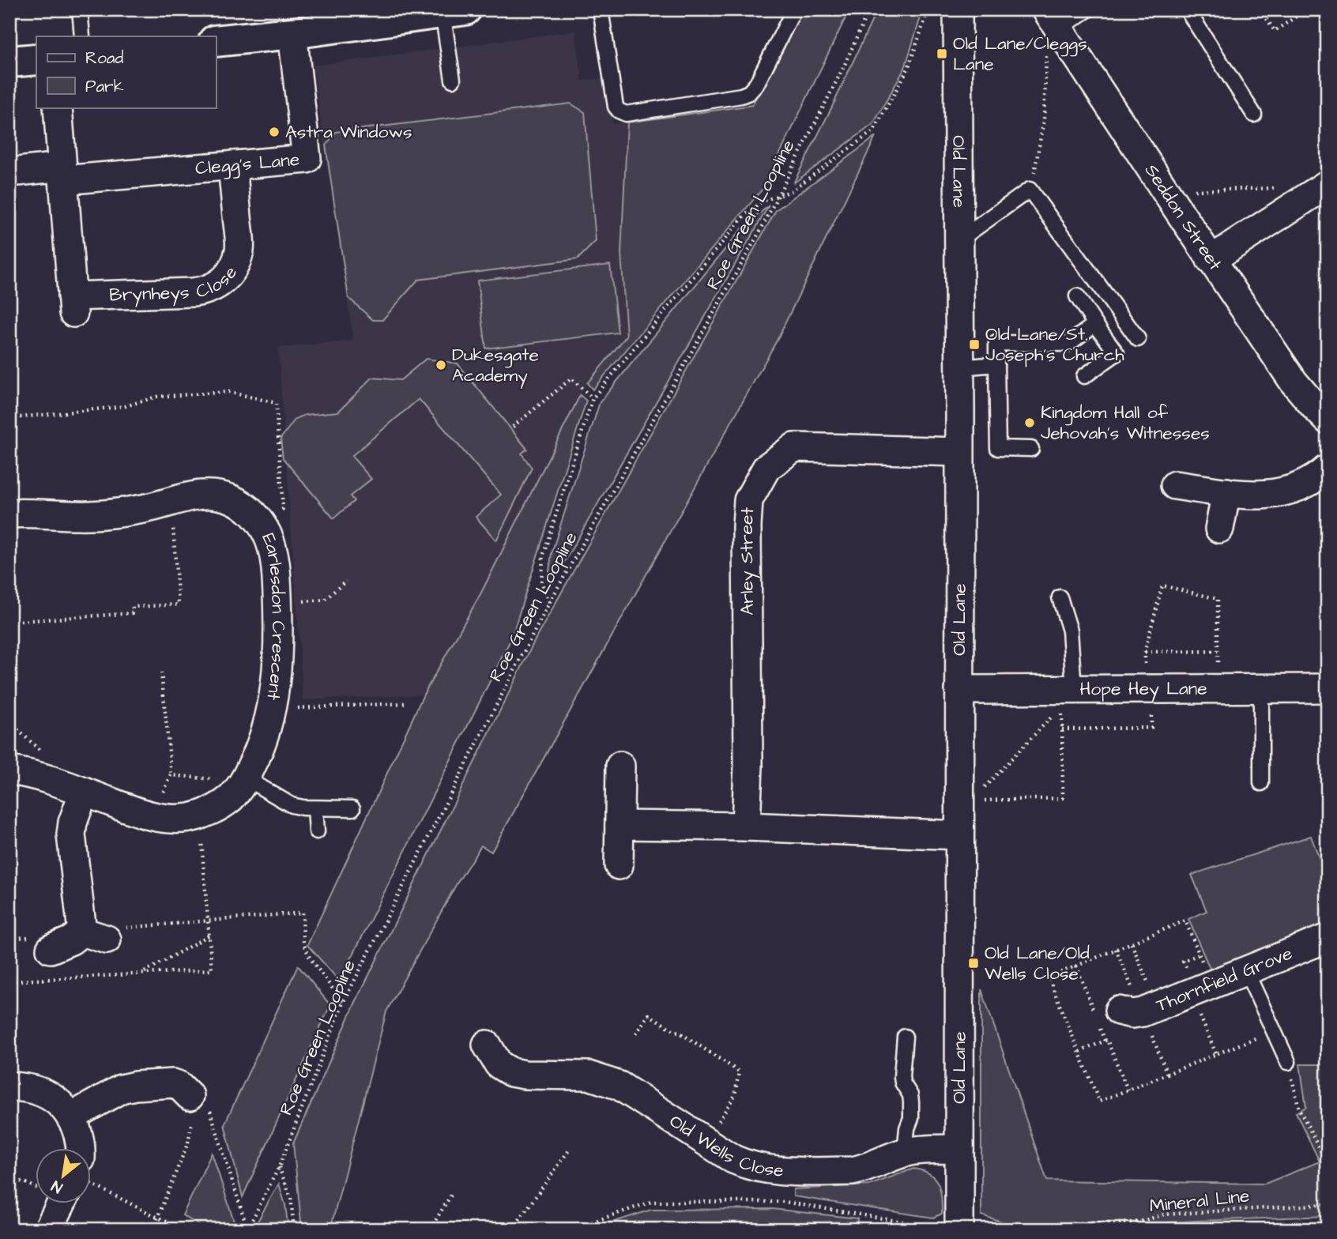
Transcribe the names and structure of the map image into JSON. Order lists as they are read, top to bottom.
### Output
{
  "streets": {
    "street": [
      "Clegg's Lane",
      "Old Lane",
      "Seddon Street",
      "Brynheys Close",
      "Arley Street",
      "Earlesdon Crescent",
      "Hope Hey Lane",
      "Thornfield Grove",
      "Old Wells Close"
    ],
    "path": ["Roe Green Loopline", "Mineral Line"]
  },
  "crossings": [
    ["Clegg's Lane", "Brynheys Close"],
    ["Old Lane", "Arley Street"],
    ["Old Lane", "Hope Hey Lane"],
    ["Old Lane", "Old Wells Close"]
  ],
  "places": {
    "transit": ["Old Lane/Cleggs Lane", "Old Lane/St. Joseph's Church", "Old Lane/Old Wells Close"],
    "other": ["Astra Windows", "Dukesgate Academy", "Kingdom Hall of Jehovah's Witnesses"]
  },
  "legend": ["Road", "Park"],
  "north": "bottom left"
}
